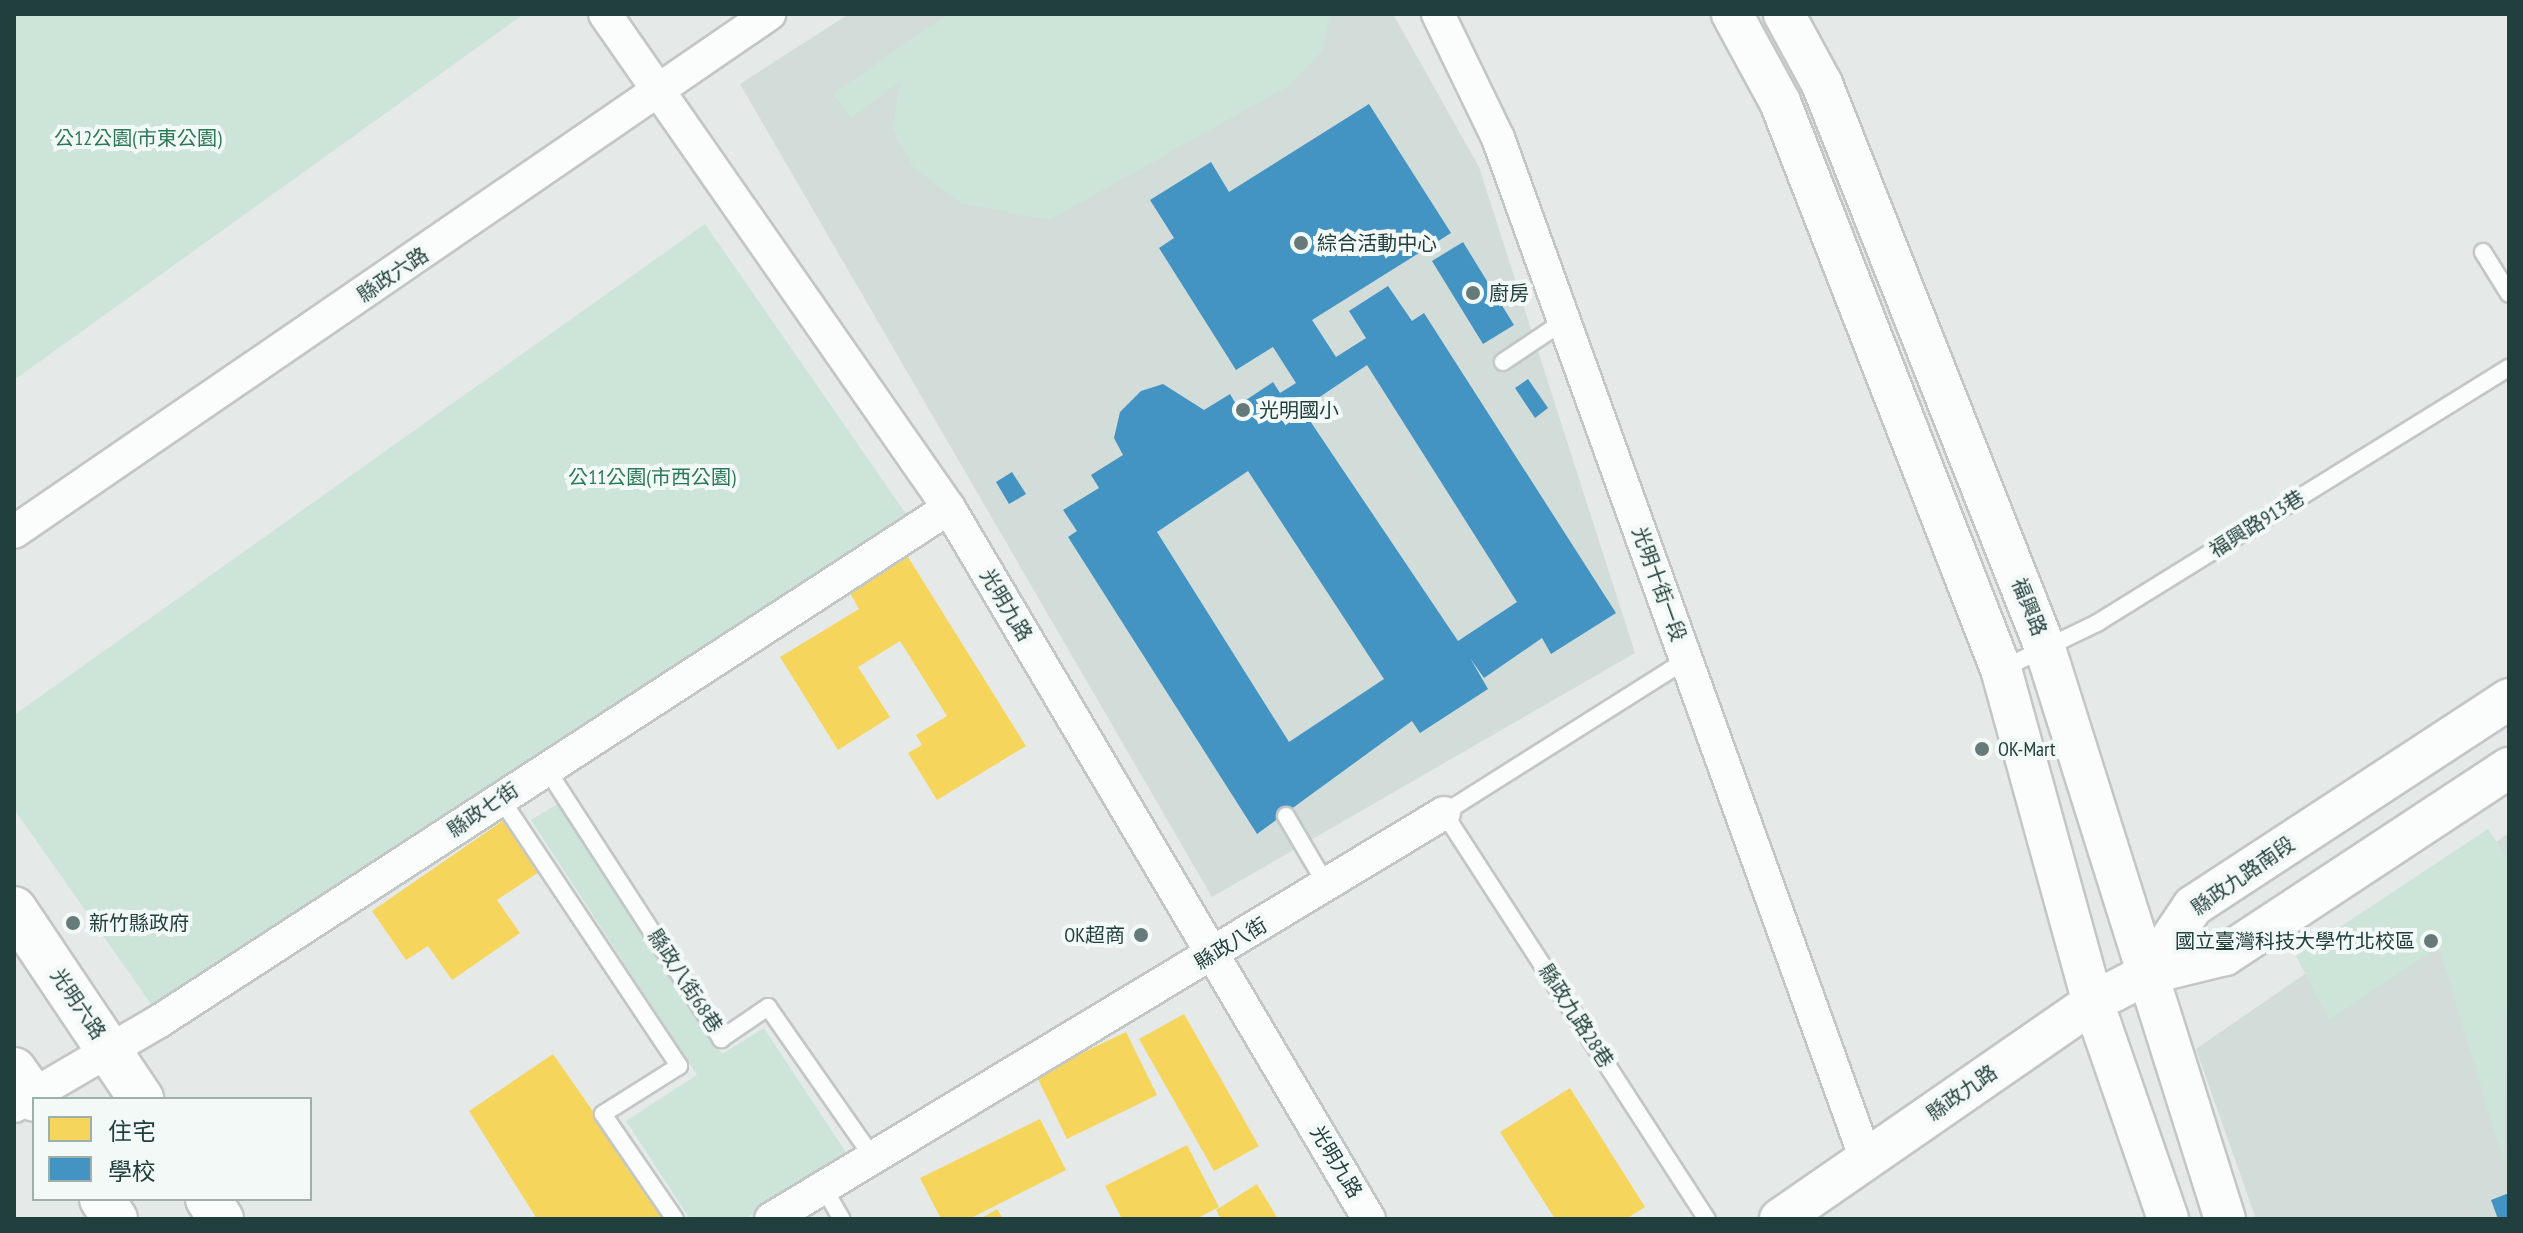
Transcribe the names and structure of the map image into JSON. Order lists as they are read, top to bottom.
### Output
{
  "streets": {
    "main road": ["光明六路"],
    "street": [
      "縣政六路",
      "光明十街一段",
      "光明九路",
      "福興路",
      "縣政七街",
      "縣政九路南段",
      "縣政八街",
      "縣政九路"
    ],
    "lane": ["福興路913巷", "縣政八街68巷", "縣政九路28巷"]
  },
  "crossings": [
    ["縣政六路", "光明九路"],
    ["福興路913巷", "福興路"],
    ["光明十街一段", "縣政八街"],
    ["光明十街一段", "縣政九路"],
    ["光明九路", "縣政七街"],
    ["光明九路", "縣政八街"],
    ["福興路", "縣政九路南段"],
    ["福興路", "縣政九路"],
    ["縣政七街", "縣政八街68巷"],
    ["縣政七街", "光明六路"],
    ["縣政九路南段", "縣政九路"],
    ["縣政八街", "縣政八街68巷"],
    ["縣政八街", "縣政九路28巷"]
  ],
  "parks": ["公12公園(市東公園)", "公11公園(市西公園)"],
  "places": [
    "綜合活動中心",
    "廚房",
    "光明國小",
    "OK-Mart",
    "新竹縣政府",
    "OK超商",
    "國立臺灣科技大學竹北校區"
  ],
  "legend": ["住宅", "學校"]
}
